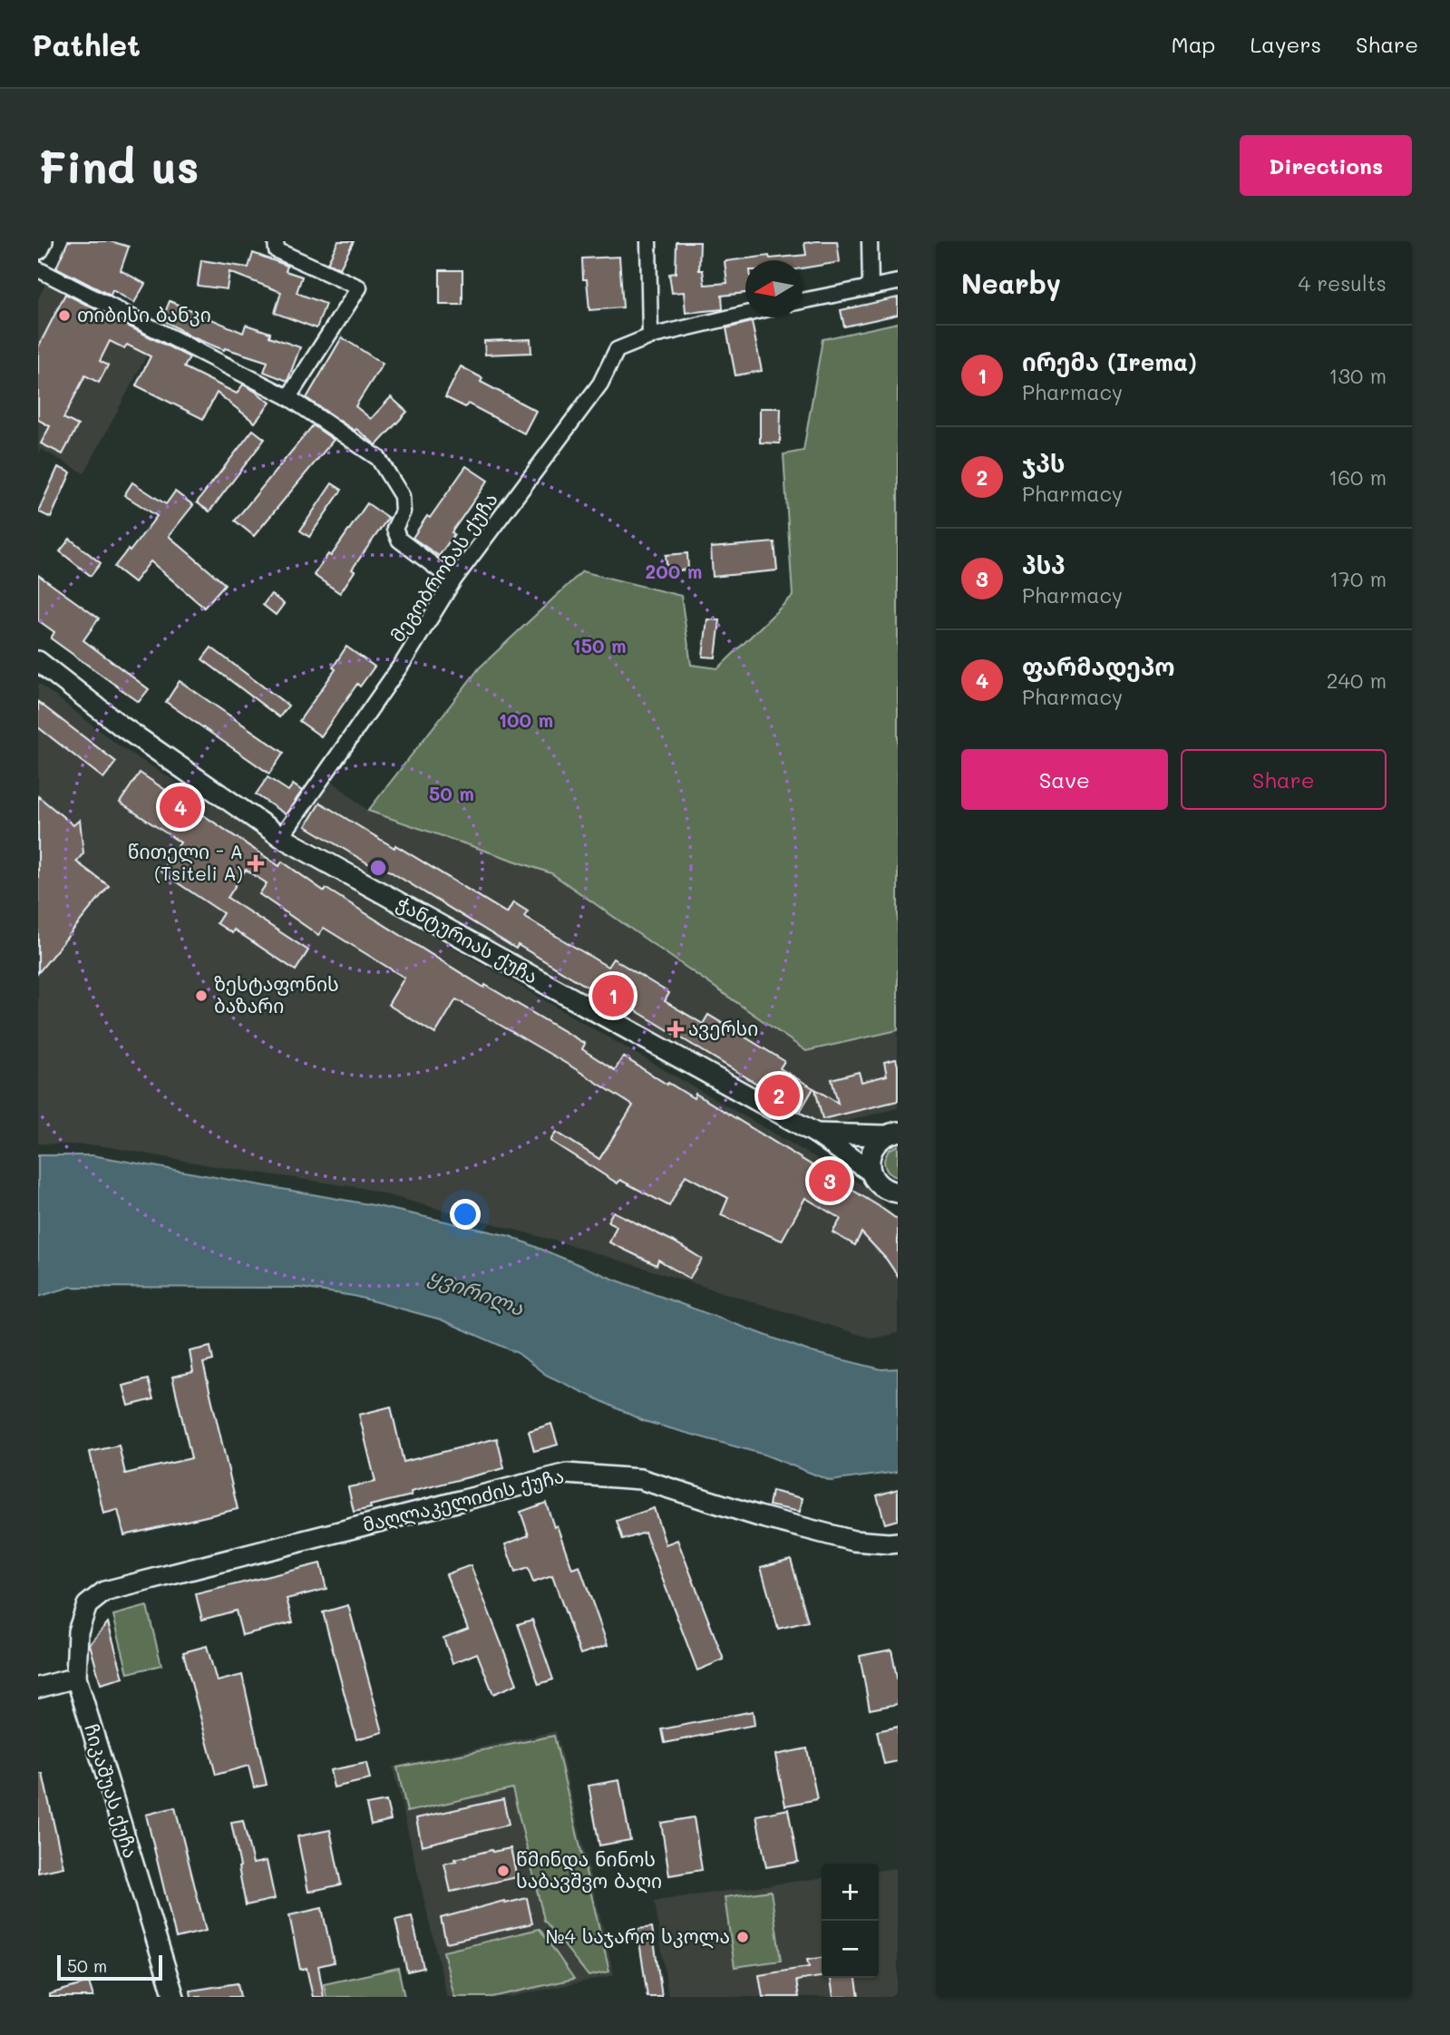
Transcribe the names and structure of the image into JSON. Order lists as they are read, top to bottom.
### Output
{
  "streets": {
    "street": [
      "მეგობრობას ქუჩა",
      "ჭანტურიას ქუჩა",
      "მაღლაკელიძის ქუჩა",
      "ჩიკაშუას ქუჩა"
    ]
  },
  "crossings": [
    ["მეგობრობას ქუჩა", "ჭანტურიას ქუჩა"],
    ["მაღლაკელიძის ქუჩა", "ჩიკაშუას ქუჩა"]
  ],
  "water": ["ყვირილა"],
  "places": {
    "other": [
      "თიბისი ბანკი",
      "ზესტაფონის ბაზარი",
      "წმინდა ნინოს საბავშვო ბაღი",
      "№4 საჯარო სკოლა"
    ],
    "health": ["წითელი - A (Tsiteli A)", "ავერსი"]
  },
  "scale_bar": "50 m",
  "north": "left",
  "page": {
    "header": "Pathlet",
    "nav": ["Map", "Layers", "Share"],
    "buttons": [
      "Directions",
      ["Save", "Share"]
    ],
    "title": "Find us",
    "heading": ["Nearby", "4 results"],
    "list": [
      {
        "mark": "1",
        "name": "ირემა (Irema)",
        "note": "Pharmacy",
        "value": "130 m"
      },
      {
        "mark": "2",
        "name": "ჯპს",
        "note": "Pharmacy",
        "value": "160 m"
      },
      {
        "mark": "3",
        "name": "პსპ",
        "note": "Pharmacy",
        "value": "170 m"
      },
      {
        "mark": "4",
        "name": "ფარმადეპო",
        "note": "Pharmacy",
        "value": "240 m"
      }
    ],
    "pins": [
      "4",
      "1",
      "2",
      "3"
    ],
    "map_buttons": ["+", "−"],
    "scale": "50 m"
  },
  "rings": [
    "200 m",
    "150 m",
    "100 m",
    "50 m"
  ]
}
